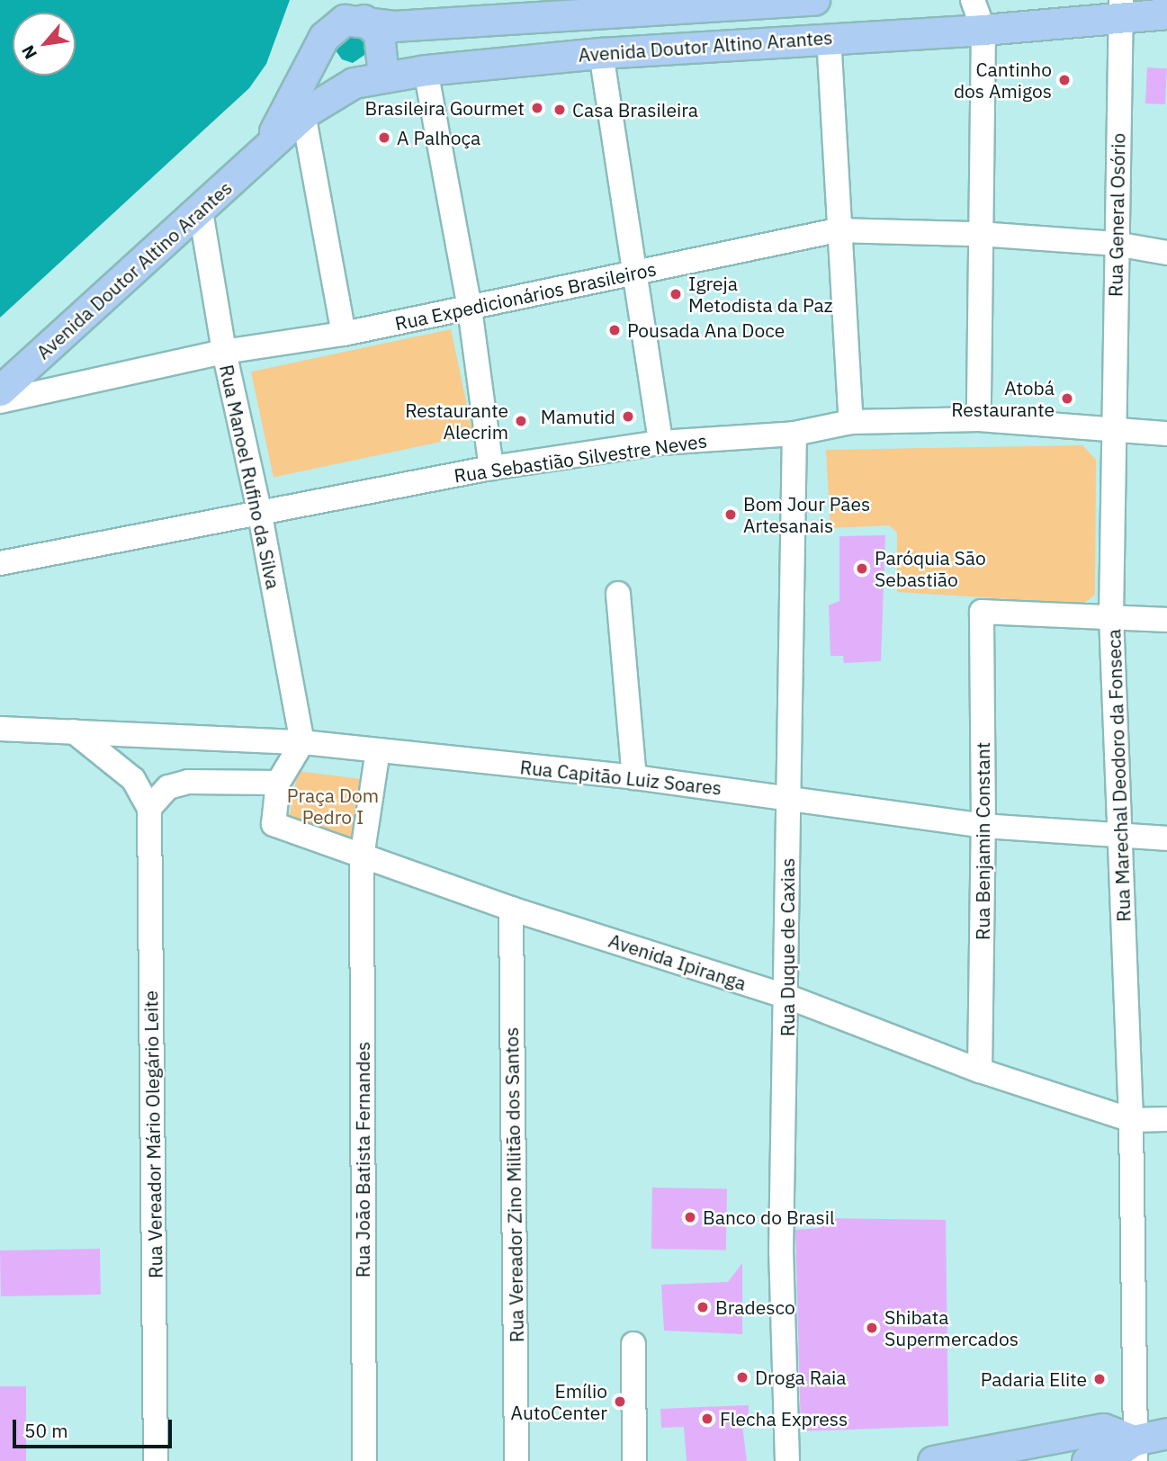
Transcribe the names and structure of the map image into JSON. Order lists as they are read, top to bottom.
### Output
{
  "streets": {
    "main road": ["Avenida Doutor Altino Arantes"],
    "street": [
      "Rua General Osório",
      "Rua Expedicionários Brasileiros",
      "Rua Sebastião Silvestre Neves",
      "Rua Manoel Rufino da Silva",
      "Rua Marechal Deodoro da Fonseca",
      "Rua Capitão Luiz Soares",
      "Rua Benjamin Constant",
      "Rua Duque de Caxias",
      "Avenida Ipiranga",
      "Rua Vereador Mário Olegário Leite",
      "Rua João Batista Fernandes",
      "Rua Vereador Zino Militão dos Santos"
    ]
  },
  "crossings": [
    ["Avenida Doutor Altino Arantes", "Rua General Osório"],
    ["Avenida Doutor Altino Arantes", "Rua Manoel Rufino da Silva"],
    ["Rua General Osório", "Rua Expedicionários Brasileiros"],
    ["Rua General Osório", "Rua Sebastião Silvestre Neves"],
    ["Rua General Osório", "Rua Marechal Deodoro da Fonseca"],
    ["Rua Expedicionários Brasileiros", "Rua Manoel Rufino da Silva"],
    ["Rua Sebastião Silvestre Neves", "Rua Manoel Rufino da Silva"],
    ["Rua Sebastião Silvestre Neves", "Rua Marechal Deodoro da Fonseca"],
    ["Rua Sebastião Silvestre Neves", "Rua Duque de Caxias"],
    ["Rua Manoel Rufino da Silva", "Rua Capitão Luiz Soares"],
    ["Rua Manoel Rufino da Silva", "Avenida Ipiranga"],
    ["Rua Marechal Deodoro da Fonseca", "Rua Capitão Luiz Soares"],
    ["Rua Marechal Deodoro da Fonseca", "Rua Benjamin Constant"],
    ["Rua Marechal Deodoro da Fonseca", "Avenida Ipiranga"],
    ["Rua Capitão Luiz Soares", "Rua Benjamin Constant"],
    ["Rua Capitão Luiz Soares", "Rua Duque de Caxias"],
    ["Rua Capitão Luiz Soares", "Avenida Ipiranga"],
    ["Rua Capitão Luiz Soares", "Rua João Batista Fernandes"],
    ["Rua Benjamin Constant", "Avenida Ipiranga"],
    ["Rua Duque de Caxias", "Avenida Ipiranga"],
    ["Avenida Ipiranga", "Rua João Batista Fernandes"],
    ["Avenida Ipiranga", "Rua Vereador Zino Militão dos Santos"]
  ],
  "parks": ["Praça Dom Pedro I"],
  "places": [
    "Cantinho dos Amigos",
    "Brasileira Gourmet",
    "Casa Brasileira",
    "A Palhoça",
    "Igreja Metodista da Paz",
    "Pousada Ana Doce",
    "Atobá Restaurante",
    "Mamutid",
    "Restaurante Alecrim",
    "Bom Jour Pães Artesanais",
    "Paróquia São Sebastião",
    "Banco do Brasil",
    "Bradesco",
    "Shibata Supermercados",
    "Droga Raia",
    "Padaria Elite",
    "Emílio AutoCenter",
    "Flecha Express"
  ],
  "scale_bar": "50 m",
  "north": "bottom left"
}
